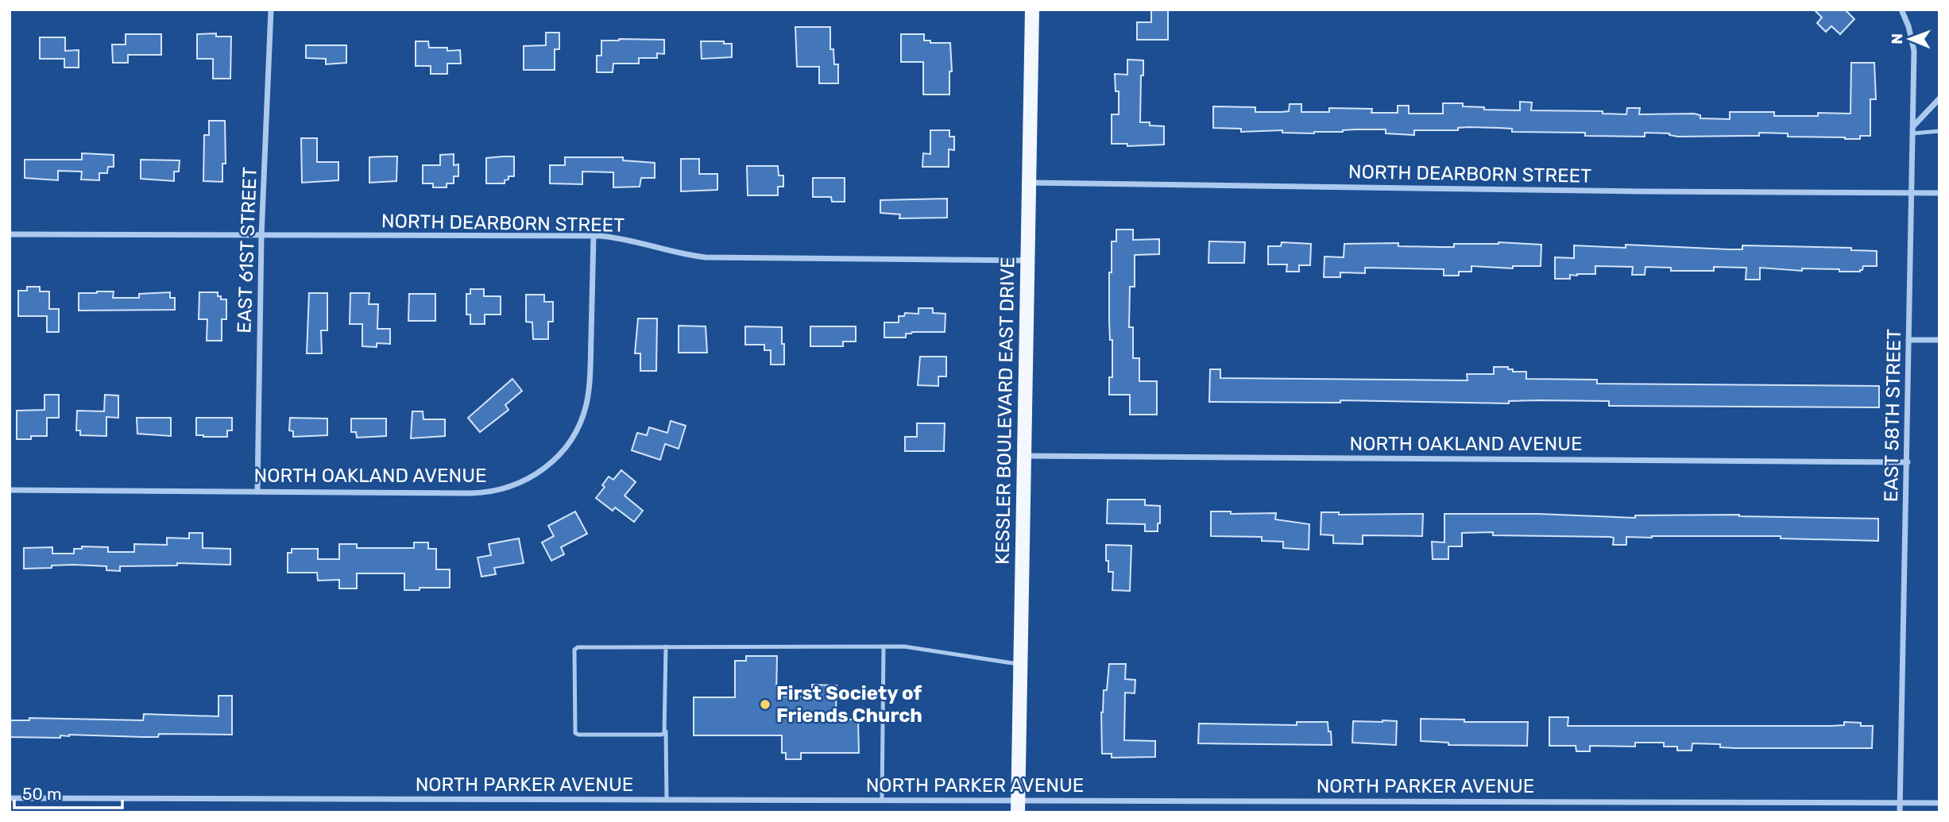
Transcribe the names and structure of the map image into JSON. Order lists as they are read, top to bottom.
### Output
{
  "streets": {
    "main road": ["KESSLER BOULEVARD EAST DRIVE"],
    "street": [
      "NORTH DEARBORN STREET",
      "EAST 61ST STREET",
      "EAST 58TH STREET",
      "NORTH OAKLAND AVENUE",
      "NORTH PARKER AVENUE"
    ]
  },
  "crossings": [
    ["NORTH DEARBORN STREET", "EAST 61ST STREET"],
    ["NORTH DEARBORN STREET", "KESSLER BOULEVARD EAST DRIVE"],
    ["NORTH DEARBORN STREET", "EAST 58TH STREET"],
    ["NORTH DEARBORN STREET", "NORTH OAKLAND AVENUE"],
    ["EAST 61ST STREET", "NORTH OAKLAND AVENUE"],
    ["KESSLER BOULEVARD EAST DRIVE", "NORTH OAKLAND AVENUE"],
    ["KESSLER BOULEVARD EAST DRIVE", "NORTH PARKER AVENUE"],
    ["EAST 58TH STREET", "NORTH OAKLAND AVENUE"],
    ["EAST 58TH STREET", "NORTH PARKER AVENUE"]
  ],
  "places": ["First Society of Friends Church"],
  "scale_bar": "50 m",
  "north": "left"
}
